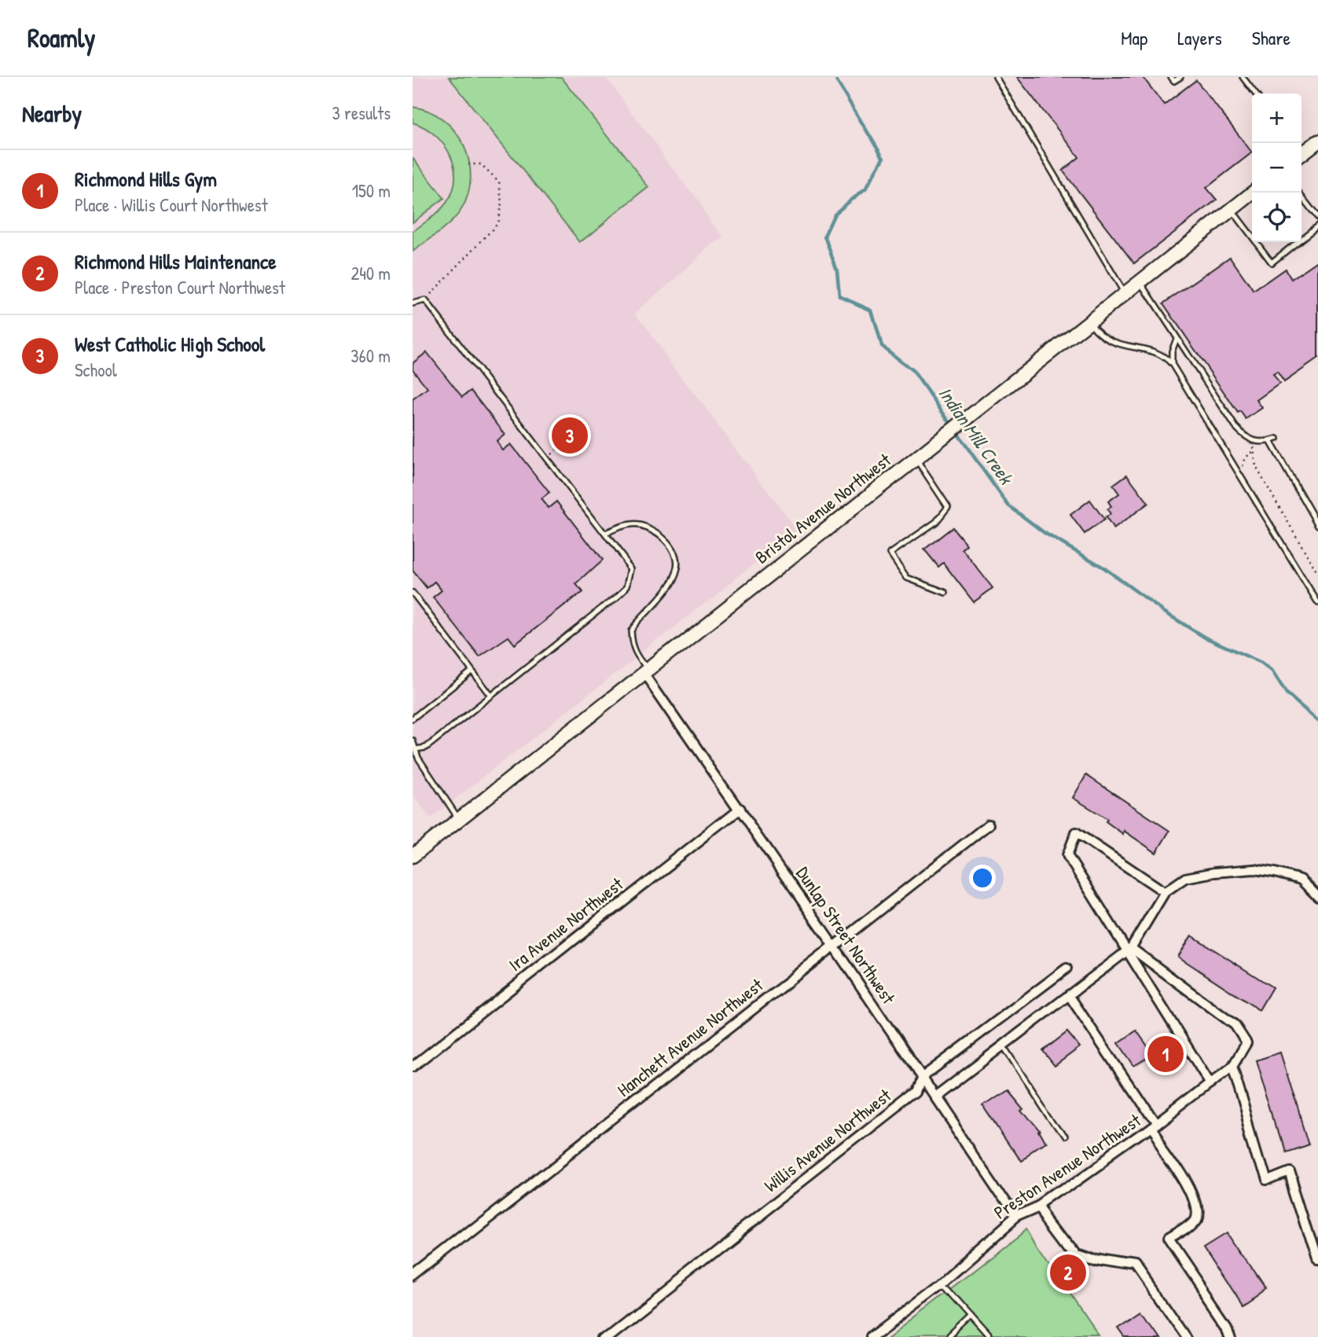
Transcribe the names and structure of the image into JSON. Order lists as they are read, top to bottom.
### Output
{
  "streets": {
    "street": [
      "Bristol Avenue Northwest",
      "Ira Avenue Northwest",
      "Dunlap Street Northwest",
      "Hanchett Avenue Northwest",
      "Willis Avenue Northwest",
      "Preston Avenue Northwest"
    ]
  },
  "crossings": [
    ["Bristol Avenue Northwest", "Dunlap Street Northwest"],
    ["Ira Avenue Northwest", "Dunlap Street Northwest"],
    ["Dunlap Street Northwest", "Hanchett Avenue Northwest"],
    ["Dunlap Street Northwest", "Willis Avenue Northwest"],
    ["Dunlap Street Northwest", "Preston Avenue Northwest"]
  ],
  "water": ["Indian Mill Creek"],
  "page": {
    "header": "Roamly",
    "nav": ["Map", "Layers", "Share"],
    "heading": ["Nearby", "3 results"],
    "map_buttons": ["+", "−"],
    "list": [
      {
        "mark": "1",
        "name": "Richmond Hills Gym",
        "note": "Place · Willis Court Northwest",
        "value": "150 m"
      },
      {
        "mark": "2",
        "name": "Richmond Hills Maintenance",
        "note": "Place · Preston Court Northwest",
        "value": "240 m"
      },
      {
        "mark": "3",
        "name": "West Catholic High School",
        "note": "School",
        "value": "360 m"
      }
    ],
    "pins": ["3", "1", "2"]
  }
}
